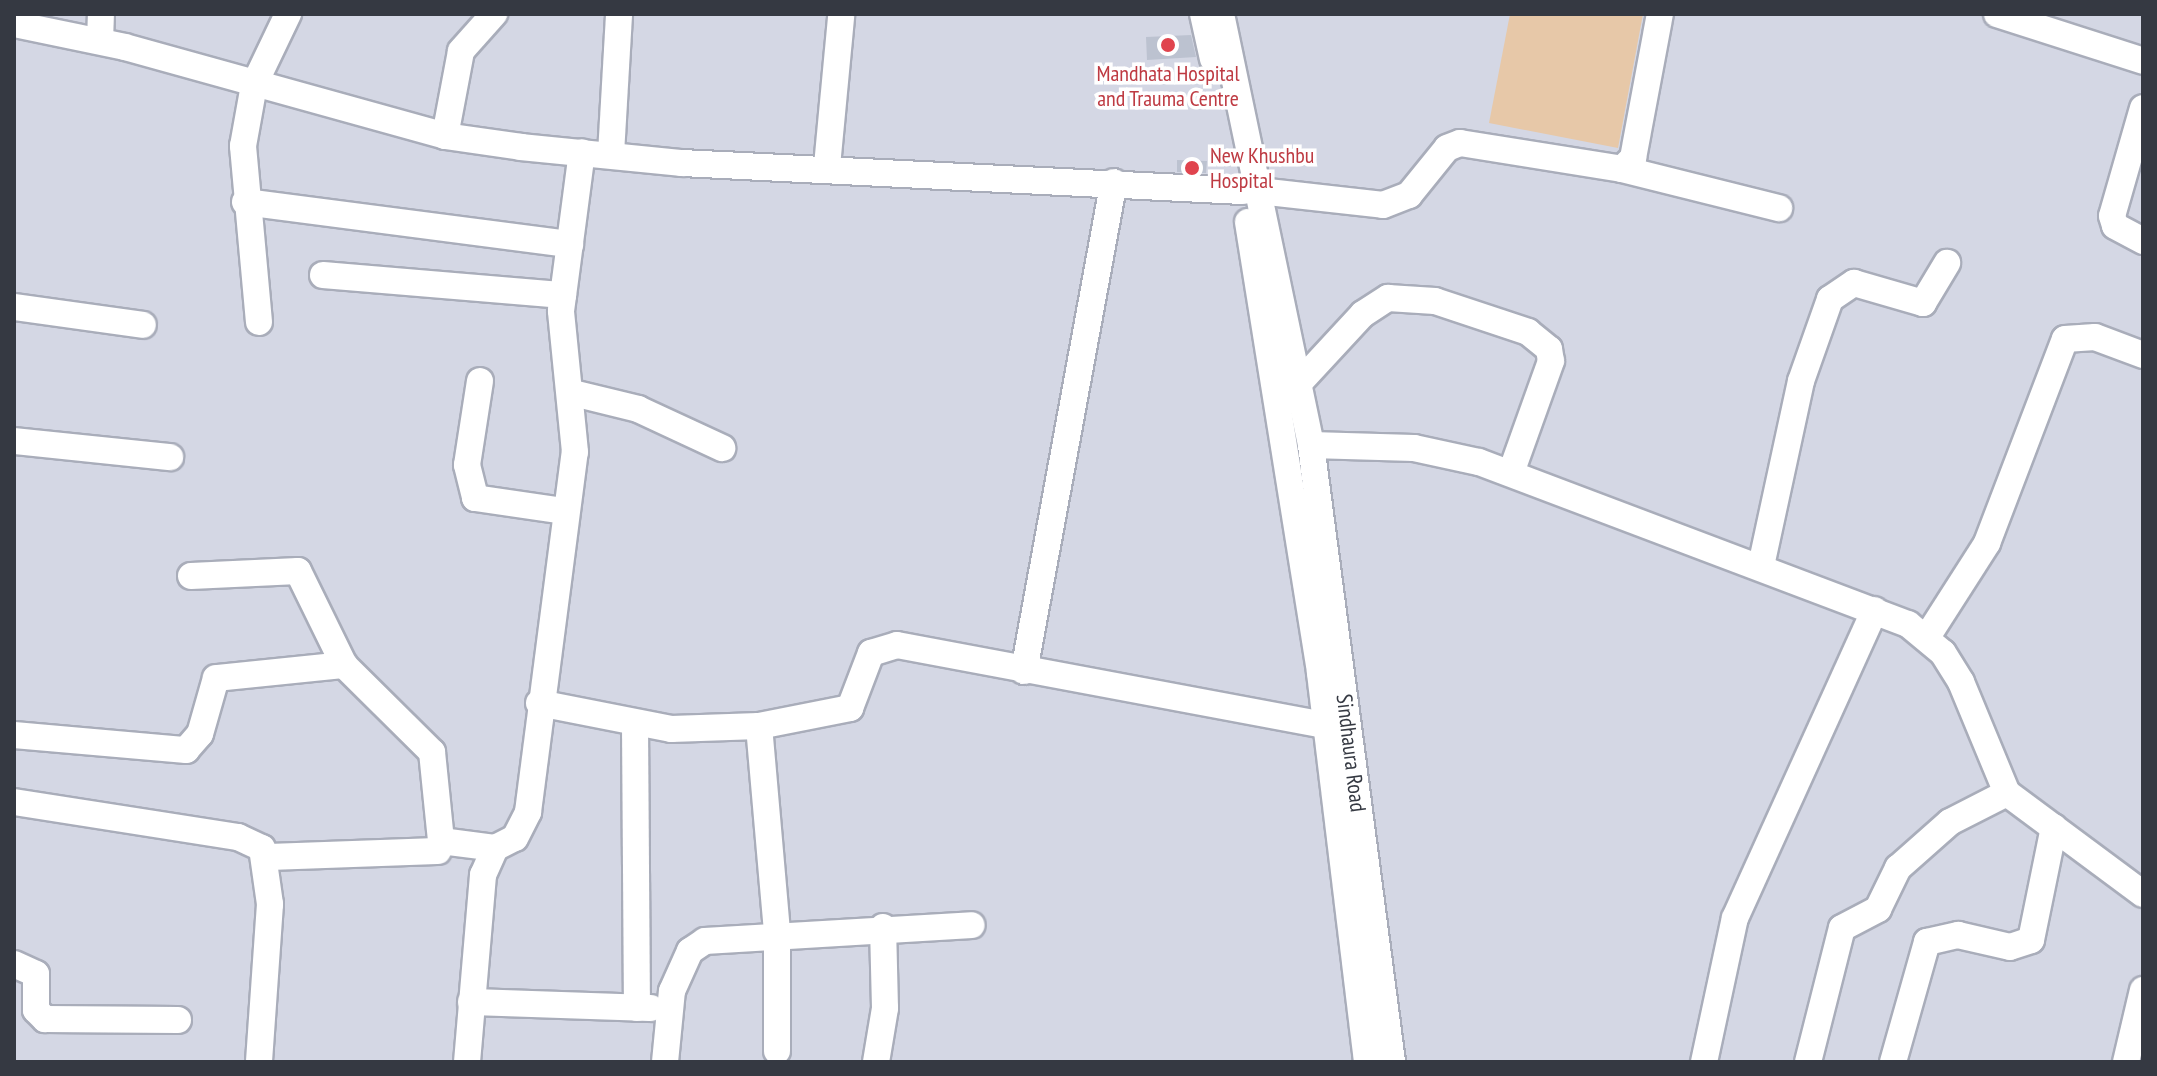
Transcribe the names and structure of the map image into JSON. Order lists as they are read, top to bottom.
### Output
{
  "streets": {
    "street": ["Sindhaura Road"]
  },
  "places": ["Mandhata Hospital and Trauma Centre", "New Khushbu Hospital"]
}
